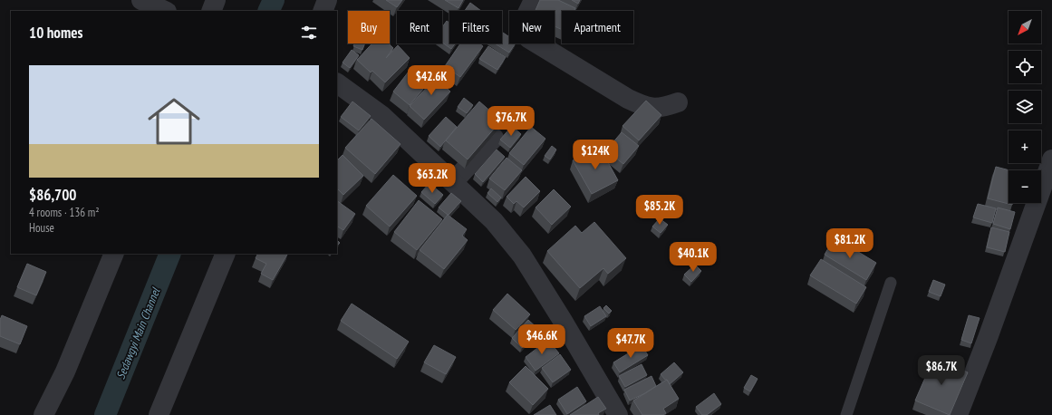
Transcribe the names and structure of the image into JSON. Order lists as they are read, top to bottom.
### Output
{
  "water": ["Sedawgyi Main Channel"],
  "north": "bottom left",
  "page": {
    "map_buttons": ["+", "−"],
    "chip": [
      "Buy",
      "Rent",
      "Filters",
      "New",
      "Apartment"
    ],
    "heading": "10 homes",
    "list": [
      {
        "name": "$86,700",
        "note": "4 rooms · 136 m² · House"
      }
    ],
    "price": [
      "$42.6K",
      "$76.7K",
      "$124K",
      "$63.2K",
      "$85.2K",
      "$81.2K",
      "$40.1K",
      "$46.6K",
      "$47.7K",
      "$86.7K"
    ]
  }
}
